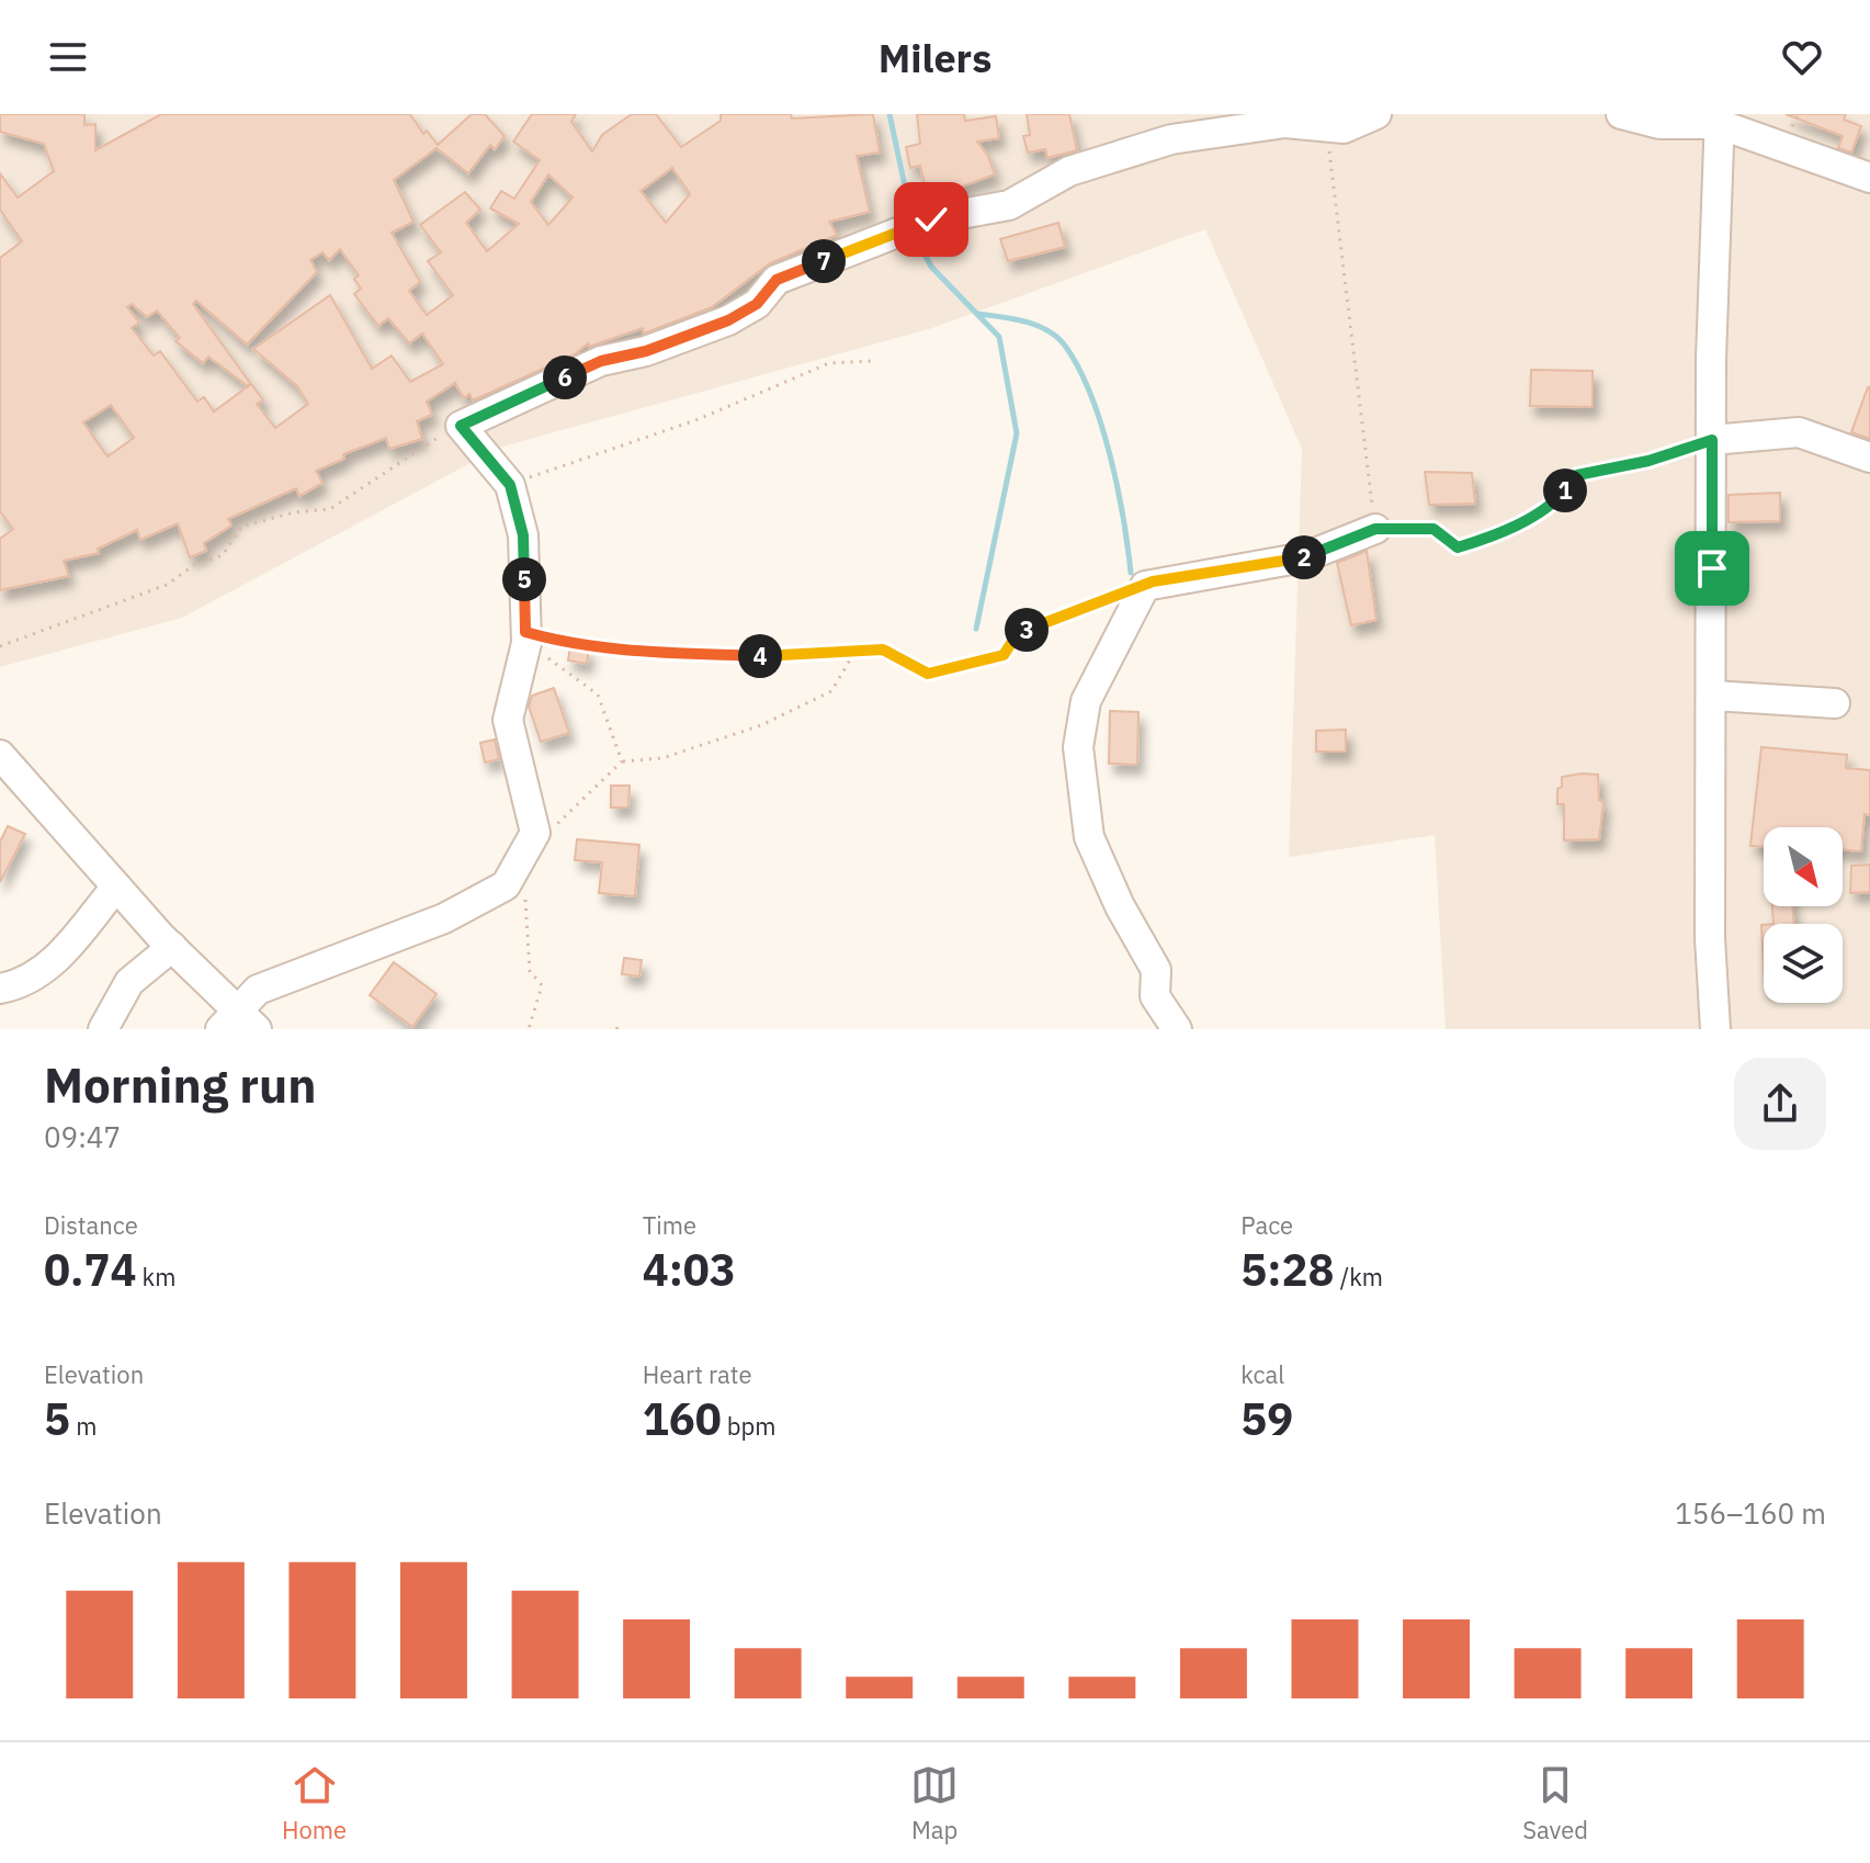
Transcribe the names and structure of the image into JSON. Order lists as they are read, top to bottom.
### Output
{
  "north": "bottom right",
  "page": {
    "header": "Milers",
    "pins": [
      "7",
      "6",
      "1",
      "2",
      "5",
      "3",
      "4"
    ],
    "heading": ["Morning run", "09:47"],
    "stats": [
      ["Distance", "0.74 km"],
      ["Time", "4:03"],
      ["Pace", "5:28 /km"],
      ["Elevation", "5 m"],
      ["Heart rate", "160 bpm"],
      ["kcal", "59"]
    ],
    "chart": ["Elevation", "156–160 m"],
    "tabs": ["Home", "Map", "Saved"]
  }
}
